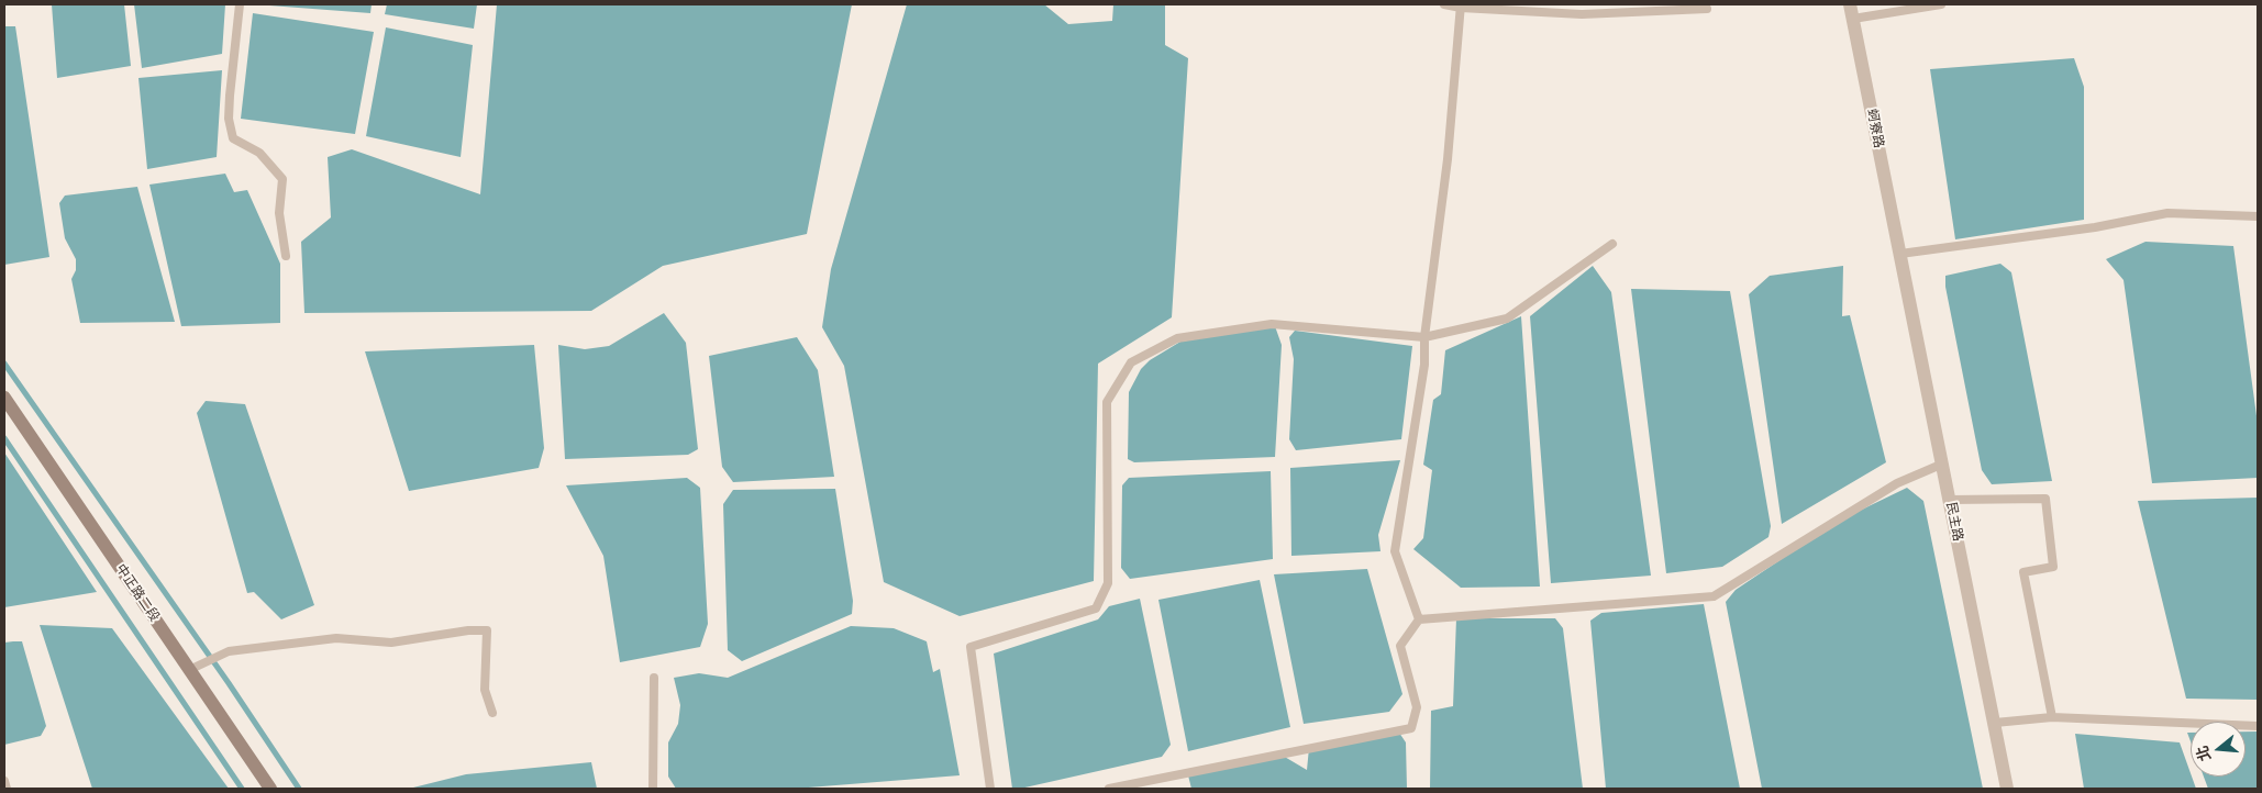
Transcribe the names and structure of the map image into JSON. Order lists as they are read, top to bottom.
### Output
{
  "streets": {
    "main road": ["中正路二段"],
    "street": ["蚵寮路", "民主路"]
  },
  "crossings": [
    ["蚵寮路", "民主路"]
  ],
  "north": "left"
}
